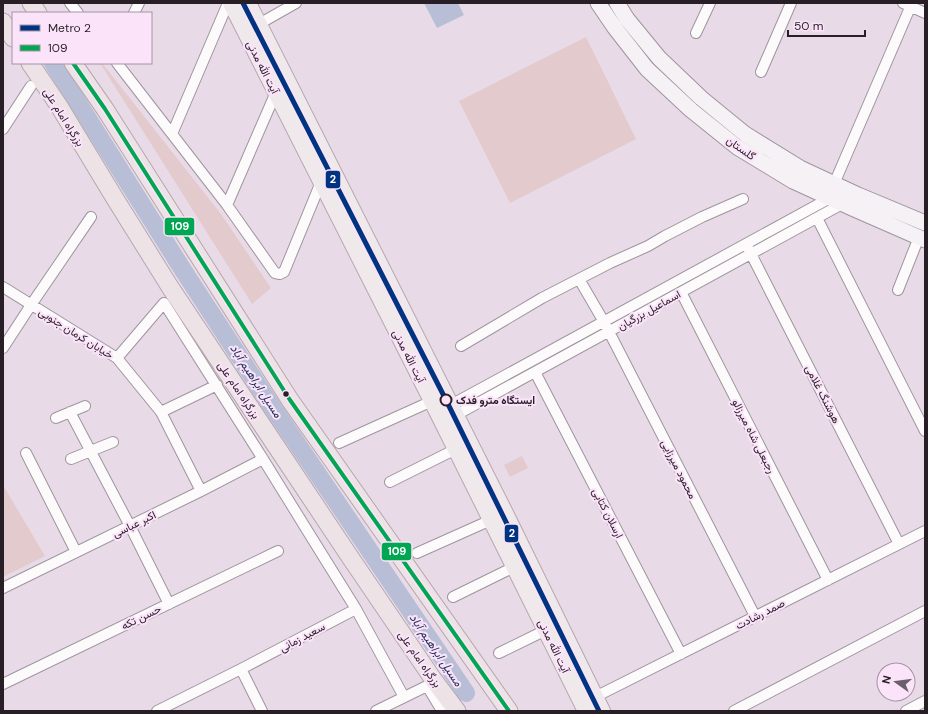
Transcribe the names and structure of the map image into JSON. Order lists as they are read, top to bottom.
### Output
{
  "streets": {
    "highway": ["بزرگراه امام علی"],
    "main road": ["آیت الله مدنی", "گلستان"],
    "street": [
      "اسماعیل بزرگیان",
      "خیابان کرمان جنوبی",
      "هوشنگ غلامی",
      "رجبعلی شاه میرزالو",
      "محمود میرزایی",
      "ارسلان کتابی",
      "اکبر عباسی",
      "صمد رشادت",
      "حسن تکه",
      "سعید زمانی"
    ]
  },
  "crossings": [
    ["آیت الله مدنی", "اسماعیل بزرگیان"],
    ["آیت الله مدنی", "صمد رشادت"],
    ["گلستان", "اسماعیل بزرگیان"],
    ["اسماعیل بزرگیان", "هوشنگ غلامی"],
    ["اسماعیل بزرگیان", "رجبعلی شاه میرزالو"],
    ["اسماعیل بزرگیان", "محمود میرزایی"],
    ["اسماعیل بزرگیان", "ارسلان کتابی"],
    ["خیابان کرمان جنوبی", "اکبر عباسی"],
    ["هوشنگ غلامی", "صمد رشادت"],
    ["رجبعلی شاه میرزالو", "صمد رشادت"],
    ["محمود میرزایی", "صمد رشادت"],
    ["ارسلان کتابی", "صمد رشادت"]
  ],
  "water": ["مسیل ابراهیم آباد"],
  "places": ["ایستگاه مترو فدک"],
  "lines": ["metro line 2", "transit line 109"],
  "legend": ["Metro 2", "109"],
  "scale_bar": "50 m",
  "north": "left"
}
